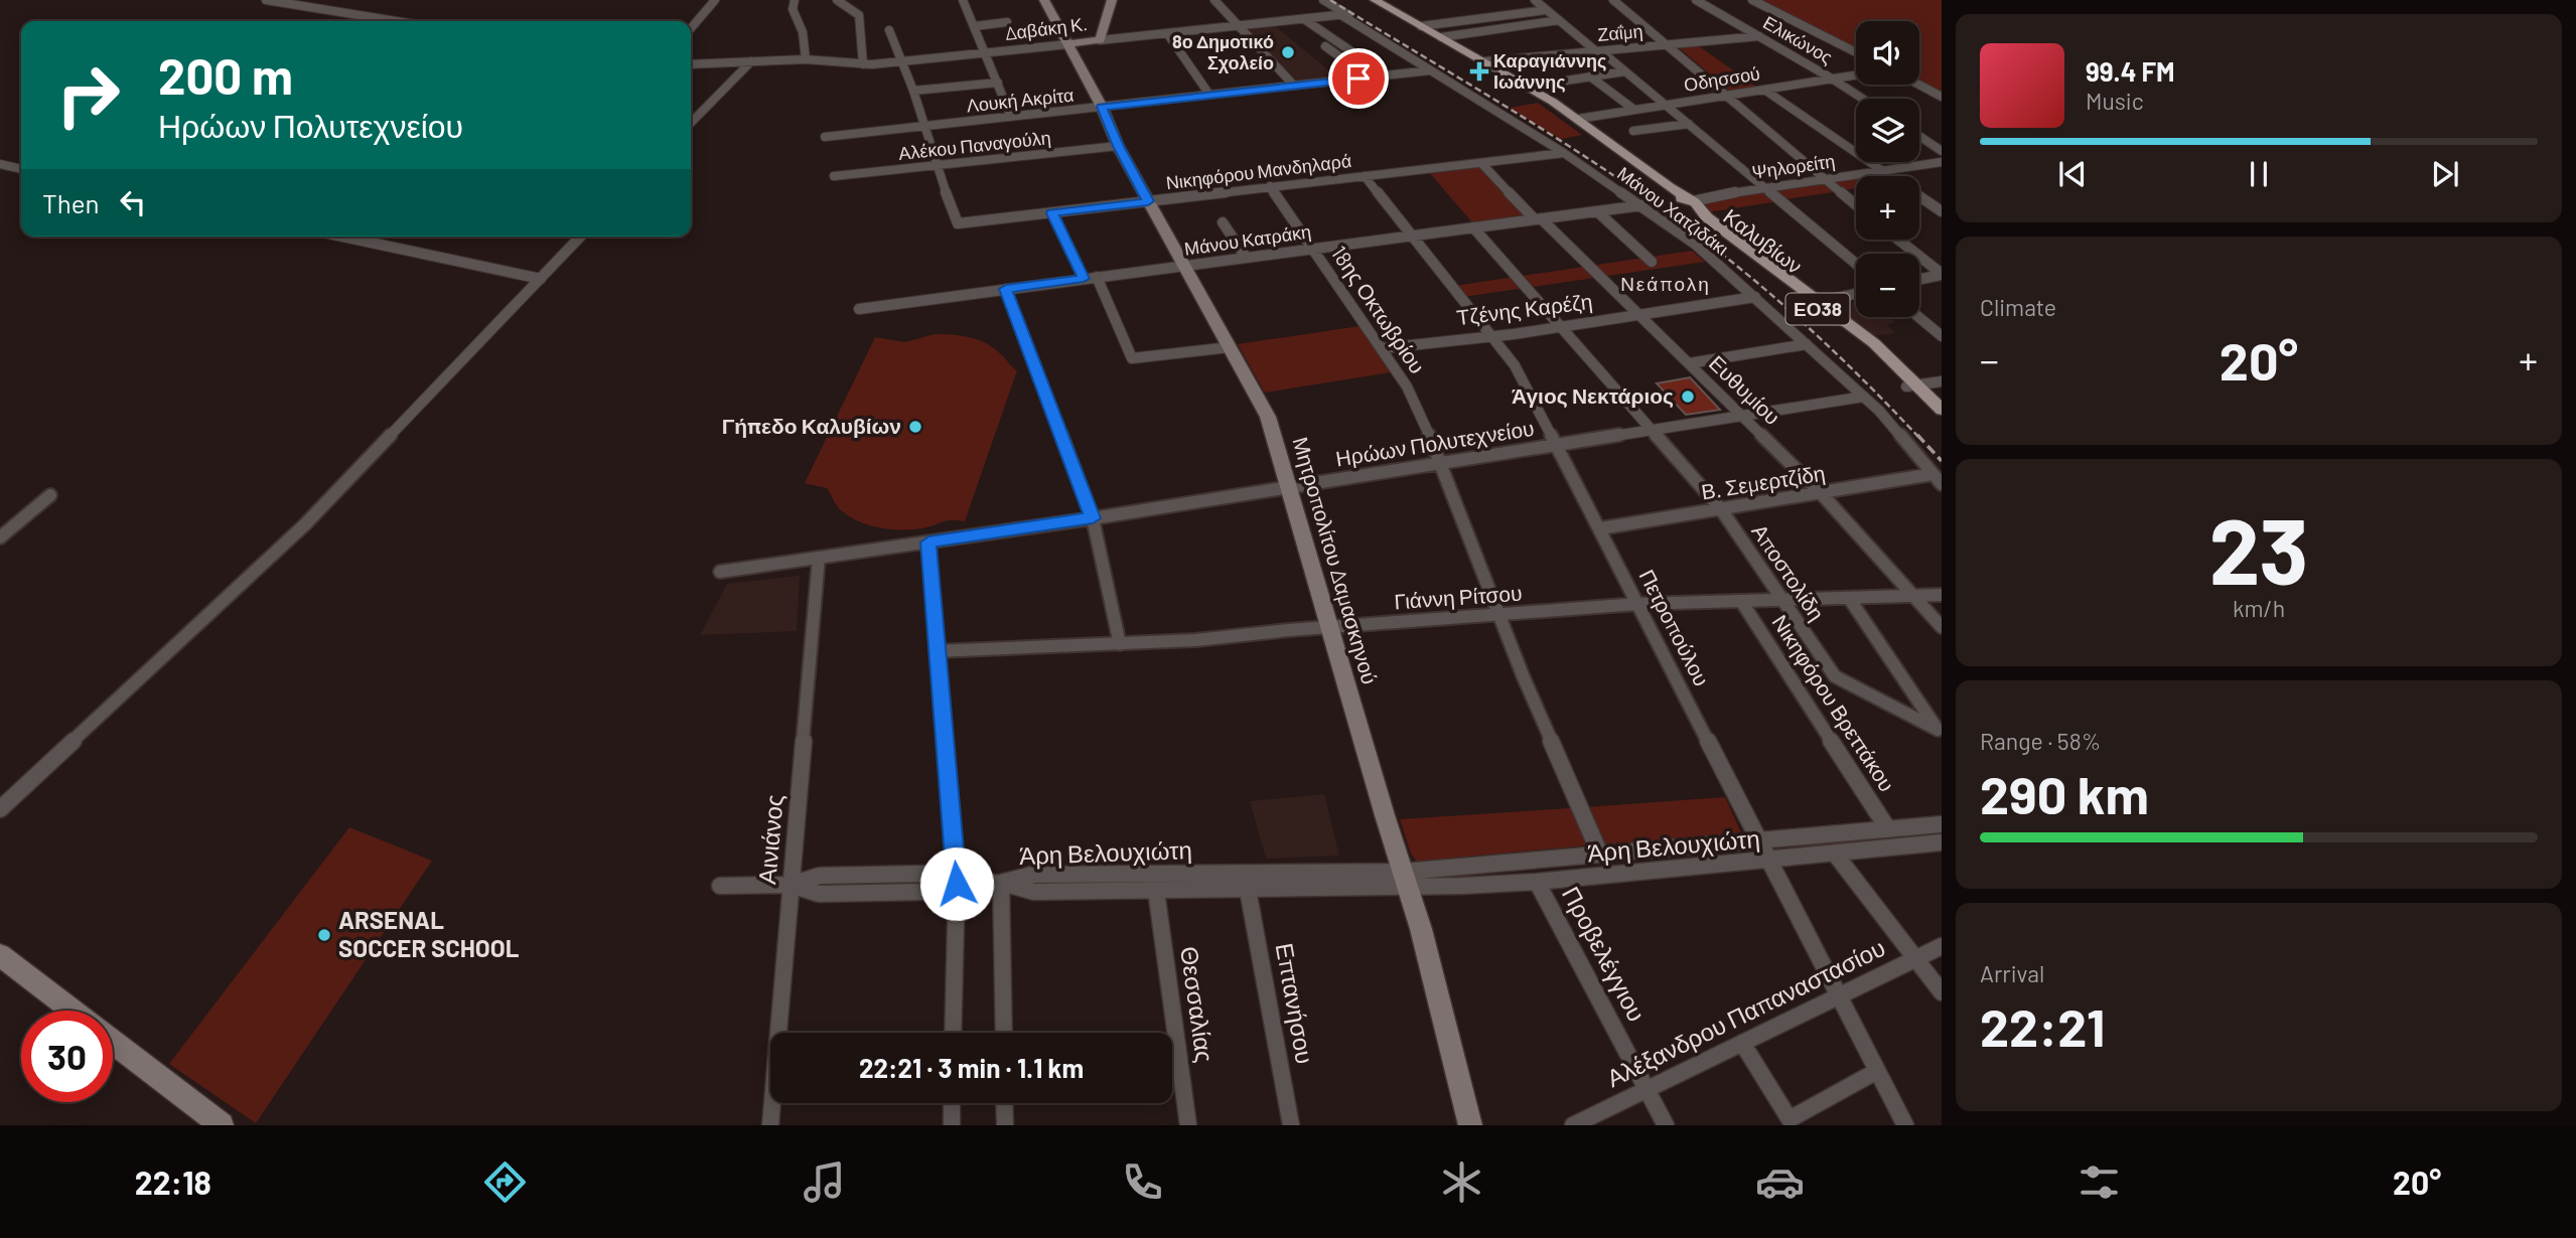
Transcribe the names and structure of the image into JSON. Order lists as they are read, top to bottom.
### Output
{
  "streets": {
    "main road": ["Καλυβίων", "ΕΟ38"],
    "street": [
      "Δαβάκη Κ.",
      "Ζαΐμη",
      "Ελικώνος",
      "Οδησσού",
      "Λουκή Ακρίτα",
      "Αλέκου Παναγούλη",
      "Ψηλορείτη",
      "Νικηφόρου Μανδηλαρά",
      "Μάνου Χατζιδάκι",
      "Μάνου Κατράκη",
      "18ης Οκτωβρίου",
      "Τζένης Καρέζη",
      "Ευθυμίου",
      "Ηρώων Πολυτεχνείου",
      "Β. Σεμερτζίδη",
      "Μητροπολίτου Δαμασκηνού",
      "Αποστολίδη",
      "Γιάννη Ρίτσου",
      "Πετροπούλου",
      "Νικηφόρου Βρεττάκου",
      "Αινιάνος",
      "Άρη Βελουχιώτη",
      "Προβελέγγιου",
      "Επτανήσου",
      "Θεσσαλίας",
      "Αλέξανδρου Παπαναστασίου"
    ]
  },
  "crossings": [
    ["Δαβάκη Κ.", "Μάνου Χατζιδάκι"],
    ["Δαβάκη Κ.", "Μητροπολίτου Δαμασκηνού"],
    ["Ζαΐμη", "Ελικώνος"],
    ["Ζαΐμη", "Καλυβίων"],
    ["Ελικώνος", "Οδησσού"],
    ["Οδησσού", "Καλυβίων"],
    ["Λουκή Ακρίτα", "Μάνου Χατζιδάκι"],
    ["Λουκή Ακρίτα", "Μητροπολίτου Δαμασκηνού"],
    ["Αλέκου Παναγούλη", "Νικηφόρου Μανδηλαρά"],
    ["Αλέκου Παναγούλη", "Μητροπολίτου Δαμασκηνού"],
    ["Ψηλορείτη", "Καλυβίων"],
    ["Νικηφόρου Μανδηλαρά", "Μάνου Χατζιδάκι"],
    ["Νικηφόρου Μανδηλαρά", "18ης Οκτωβρίου"],
    ["Νικηφόρου Μανδηλαρά", "Ευθυμίου"],
    ["Νικηφόρου Μανδηλαρά", "Μητροπολίτου Δαμασκηνού"],
    ["Νικηφόρου Μανδηλαρά", "Πετροπούλου"],
    ["Μάνου Χατζιδάκι", "Μάνου Κατράκη"],
    ["Μάνου Χατζιδάκι", "Τζένης Καρέζη"],
    ["Μάνου Χατζιδάκι", "Ηρώων Πολυτεχνείου"],
    ["Μάνου Χατζιδάκι", "Β. Σεμερτζίδη"],
    ["Μάνου Κατράκη", "18ης Οκτωβρίου"],
    ["Μάνου Κατράκη", "Ευθυμίου"],
    ["Μάνου Κατράκη", "Μητροπολίτου Δαμασκηνού"],
    ["Μάνου Κατράκη", "Αποστολίδη"],
    ["Μάνου Κατράκη", "Πετροπούλου"],
    ["18ης Οκτωβρίου", "Τζένης Καρέζη"],
    ["18ης Οκτωβρίου", "Ηρώων Πολυτεχνείου"],
    ["18ης Οκτωβρίου", "Γιάννη Ρίτσου"],
    ["18ης Οκτωβρίου", "Άρη Βελουχιώτη"],
    ["Τζένης Καρέζη", "Ευθυμίου"],
    ["Τζένης Καρέζη", "Αποστολίδη"],
    ["Τζένης Καρέζη", "Πετροπούλου"],
    ["Ευθυμίου", "Ηρώων Πολυτεχνείου"],
    ["Ευθυμίου", "Β. Σεμερτζίδη"],
    ["Ευθυμίου", "Γιάννη Ρίτσου"],
    ["Ηρώων Πολυτεχνείου", "Μητροπολίτου Δαμασκηνού"],
    ["Ηρώων Πολυτεχνείου", "Αποστολίδη"],
    ["Ηρώων Πολυτεχνείου", "Πετροπούλου"],
    ["Ηρώων Πολυτεχνείου", "Αινιάνος"],
    ["Β. Σεμερτζίδη", "Αποστολίδη"],
    ["Β. Σεμερτζίδη", "Πετροπούλου"],
    ["Μητροπολίτου Δαμασκηνού", "Γιάννη Ρίτσου"],
    ["Μητροπολίτου Δαμασκηνού", "Άρη Βελουχιώτη"],
    ["Αποστολίδη", "Γιάννη Ρίτσου"],
    ["Γιάννη Ρίτσου", "Πετροπούλου"],
    ["Γιάννη Ρίτσου", "Νικηφόρου Βρεττάκου"],
    ["Πετροπούλου", "Άρη Βελουχιώτη"],
    ["Πετροπούλου", "Αλέξανδρου Παπαναστασίου"],
    ["Νικηφόρου Βρεττάκου", "Άρη Βελουχιώτη"],
    ["Άρη Βελουχιώτη", "Προβελέγγιου"],
    ["Άρη Βελουχιώτη", "Επτανήσου"],
    ["Άρη Βελουχιώτη", "Θεσσαλίας"],
    ["Προβελέγγιου", "Αλέξανδρου Παπαναστασίου"]
  ],
  "districts": ["Νεάπολη"],
  "places": {
    "other": [
      "8ο Δημοτικό Σχολείο",
      "Άγιος Νεκτάριος",
      "Γήπεδο Καλυβίων",
      "ARSENAL SOCCER SCHOOL"
    ],
    "health": ["Καραγιάννης Ιωάννης"]
  },
  "page": {
    "map_buttons": ["+", "−"],
    "turn": ["200 m", "Ηρώων Πολυτεχνείου"],
    "song": ["99.4 FM", "Music"],
    "then": "Then",
    "tile": [
      "Climate",
      ["23", "km/h"],
      ["Range · 58%", "290 km"],
      ["Arrival", "22:21"]
    ],
    "heat": ["−", "20°", "+"],
    "limit": "30",
    "trip": "22:21 · 3 min · 1.1 km",
    "tabs": ["22:18", "20°"]
  }
}
